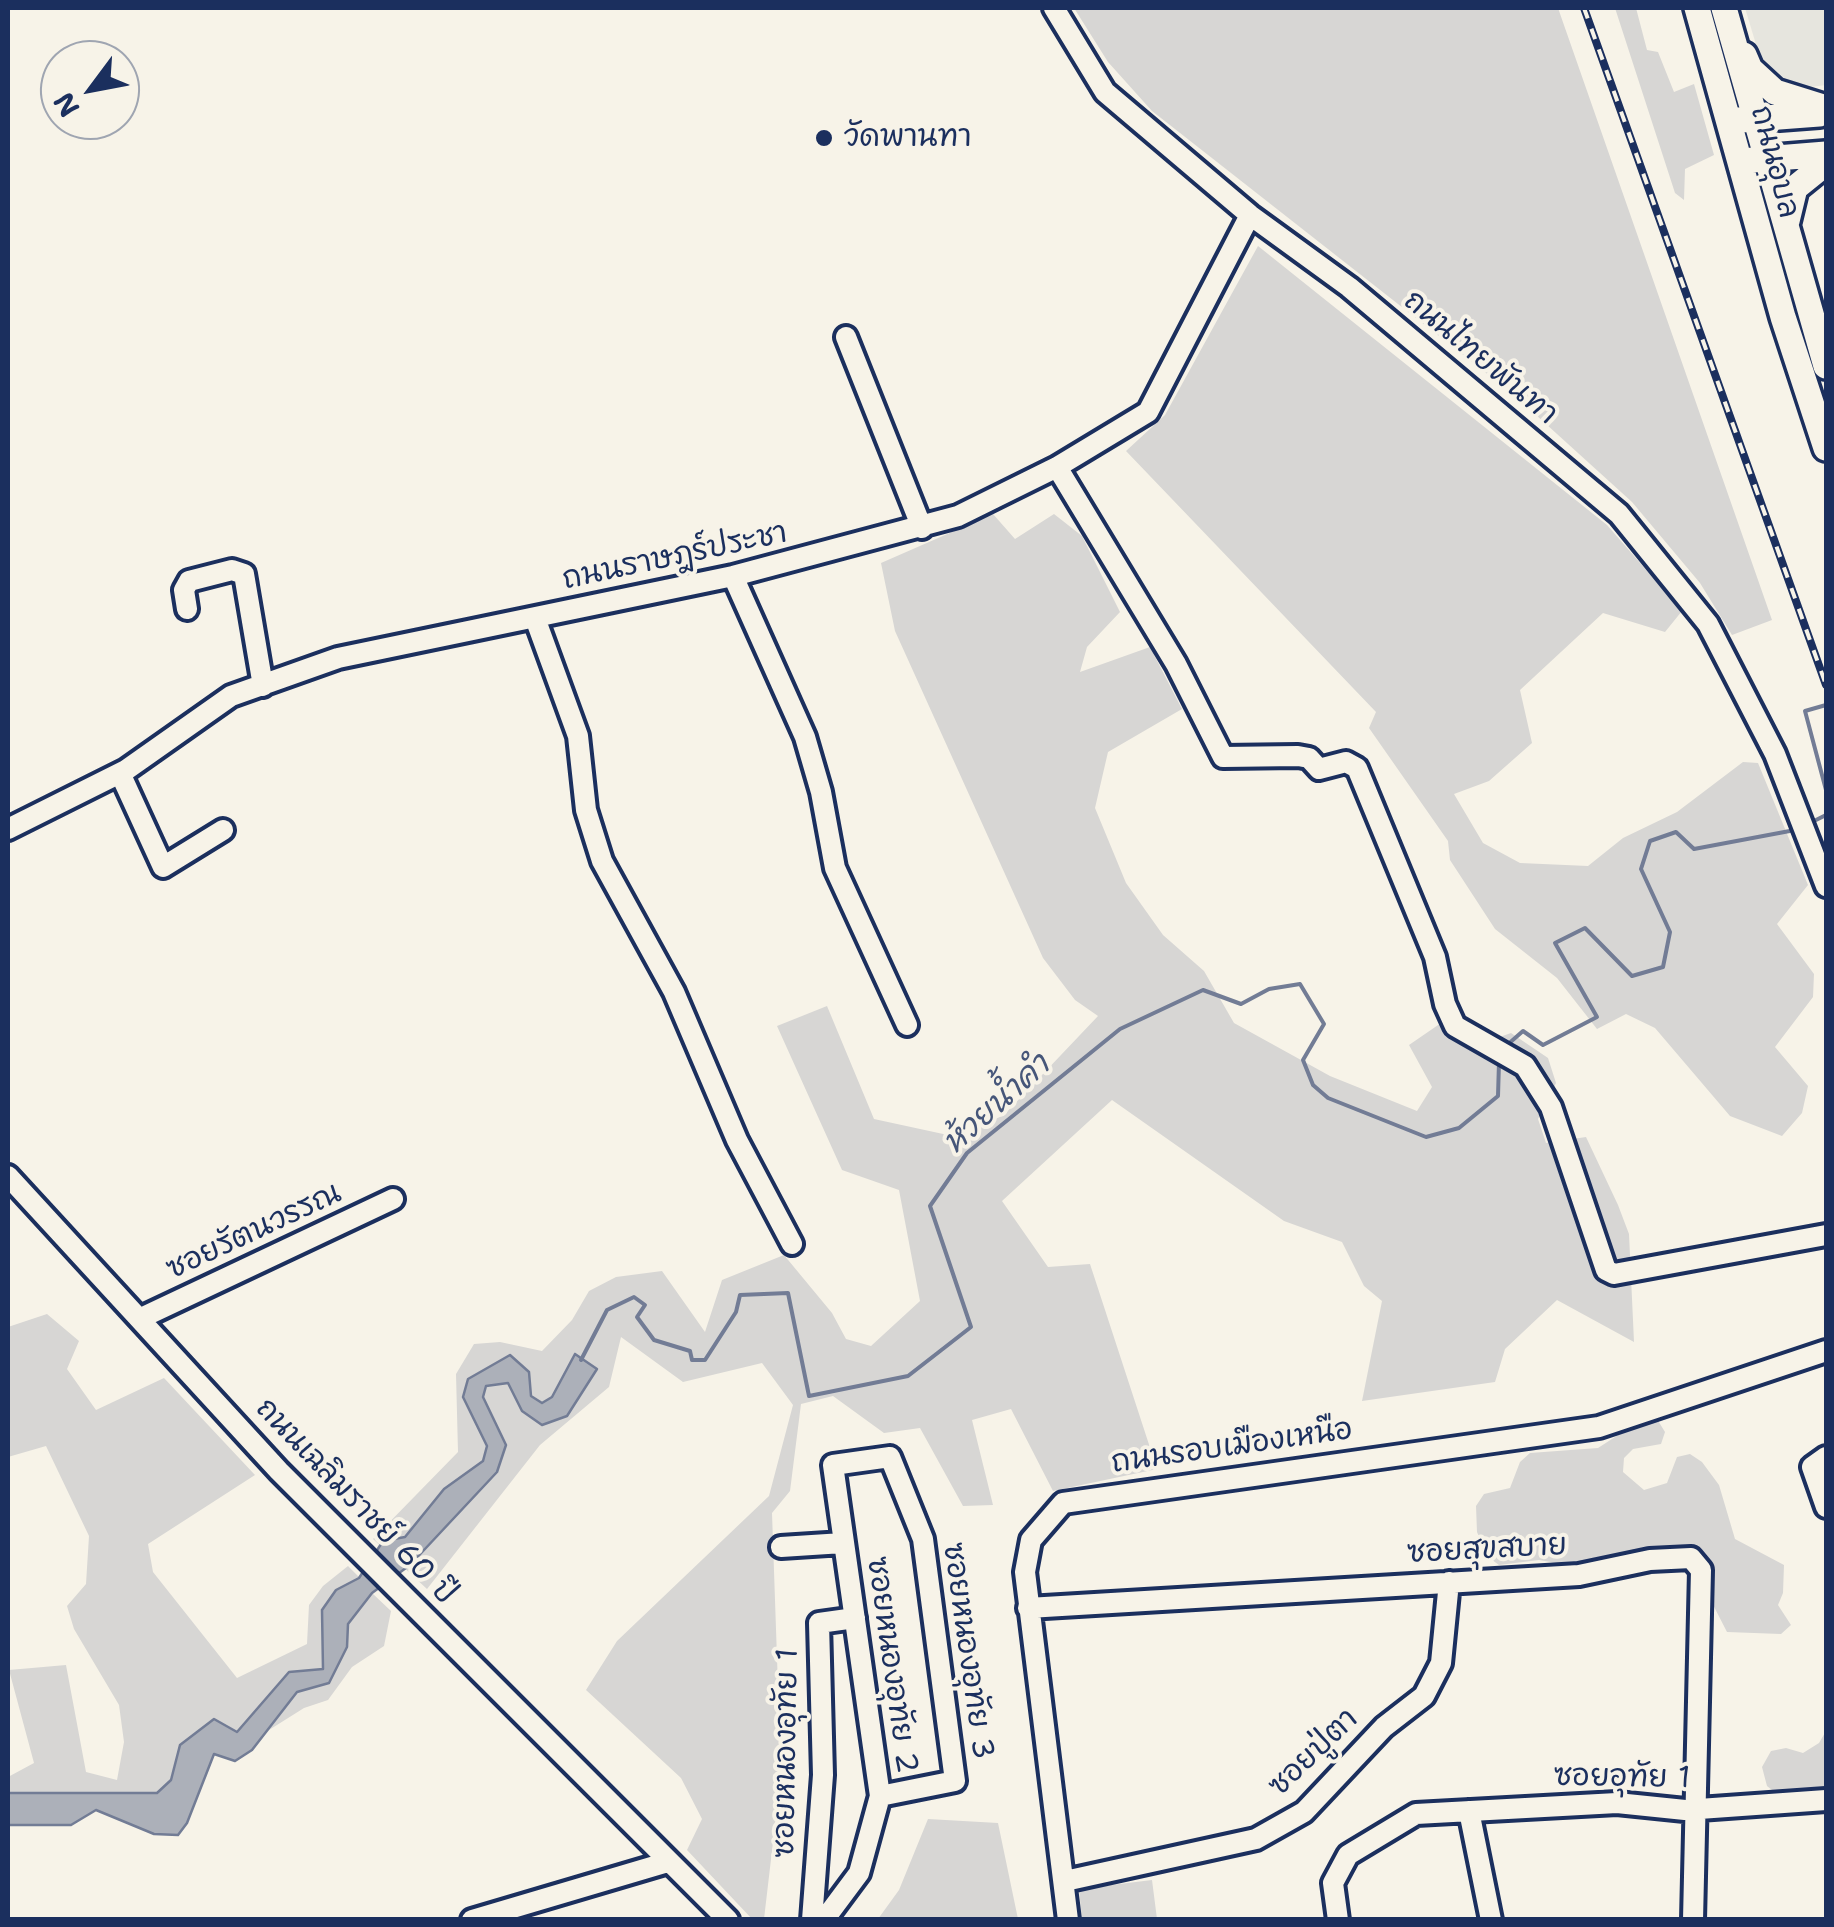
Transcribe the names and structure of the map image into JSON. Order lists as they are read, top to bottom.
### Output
{
  "streets": {
    "main road": ["ถนนอุบล"],
    "street": [
      "ถนนไทยพันทา",
      "ถนนราษฎร์ประชา",
      "ซอยรัตนวรรณ",
      "ถนนรอบเมืองเหนือ",
      "ถนนเฉลิมราชย์ 60 ปี",
      "ซอยสุขสบาย",
      "ซอยหนองอุทัย 3",
      "ซอยหนองอุทัย 2",
      "ซอยหนองอุทัย 1",
      "ซอยปู่ตา",
      "ซอยอุทัย 1"
    ]
  },
  "crossings": [
    ["ถนนไทยพันทา", "ถนนราษฎร์ประชา"],
    ["ซอยรัตนวรรณ", "ถนนเฉลิมราชย์ 60 ปี"],
    ["ถนนรอบเมืองเหนือ", "ซอยสุขสบาย"],
    ["ถนนรอบเมืองเหนือ", "ซอยปู่ตา"],
    ["ซอยสุขสบาย", "ซอยปู่ตา"],
    ["ซอยสุขสบาย", "ซอยอุทัย 1"],
    ["ซอยหนองอุทัย 3", "ซอยหนองอุทัย 2"],
    ["ซอยหนองอุทัย 2", "ซอยหนองอุทัย 1"]
  ],
  "water": ["ห้วยน้ำคำ"],
  "places": ["วัดพานทา"],
  "north": "bottom left"
}
